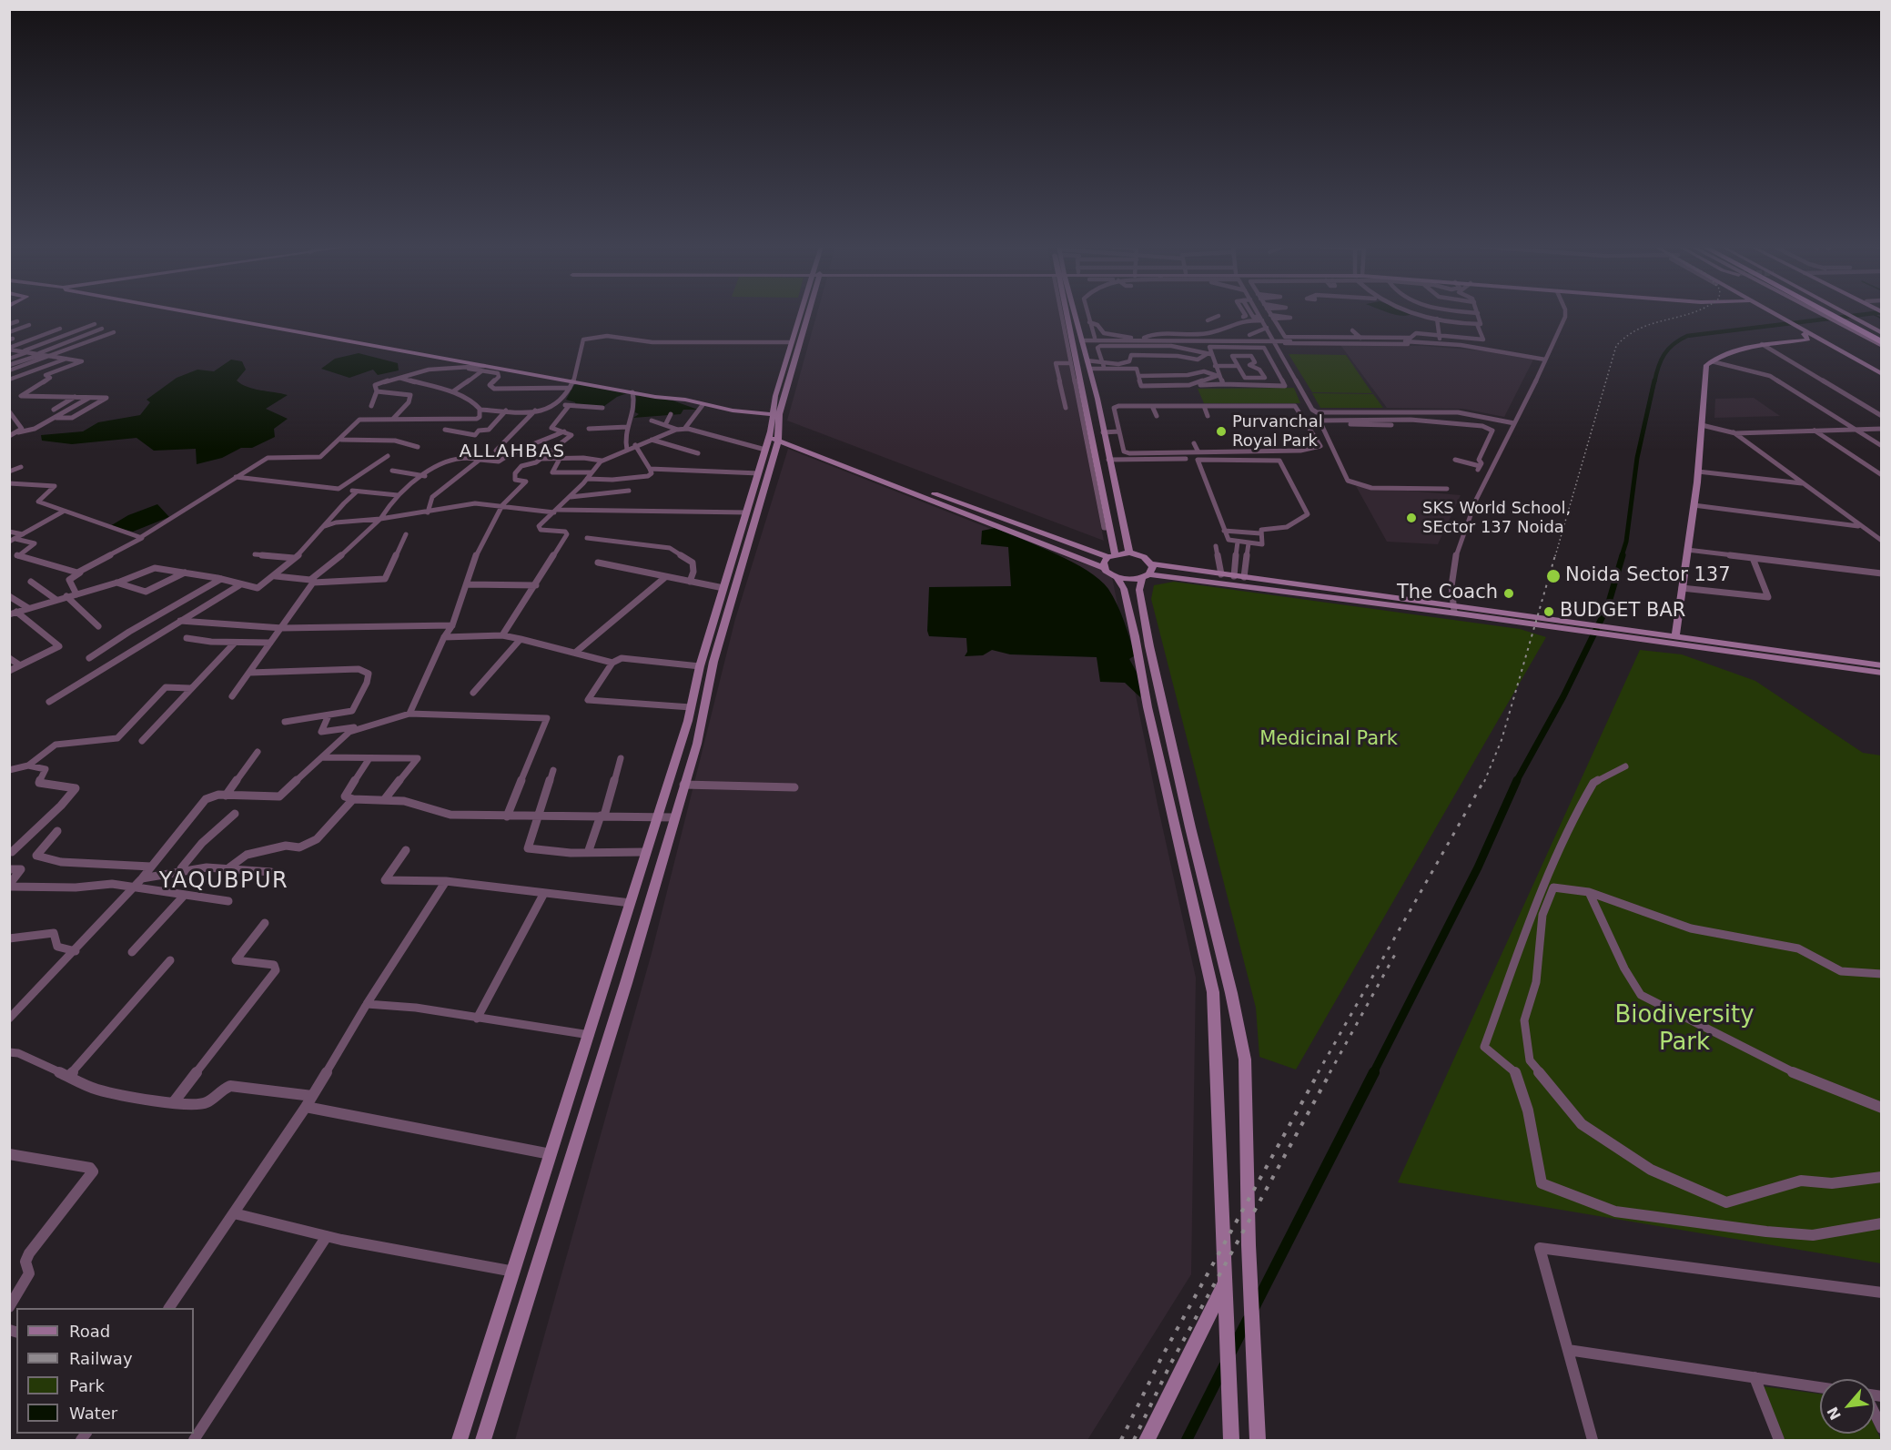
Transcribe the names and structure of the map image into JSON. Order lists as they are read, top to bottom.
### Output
{
  "districts": ["ALLAHBAS", "YAQUBPUR"],
  "parks": ["Medicinal Park", "Biodiversity Park"],
  "places": [
    "Purvanchal Royal Park",
    "SKS World School, SEctor 137 Noida",
    "Noida Sector 137",
    "The Coach",
    "BUDGET BAR"
  ],
  "legend": [
    "Road",
    "Railway",
    "Park",
    "Water"
  ],
  "north": "bottom left"
}
